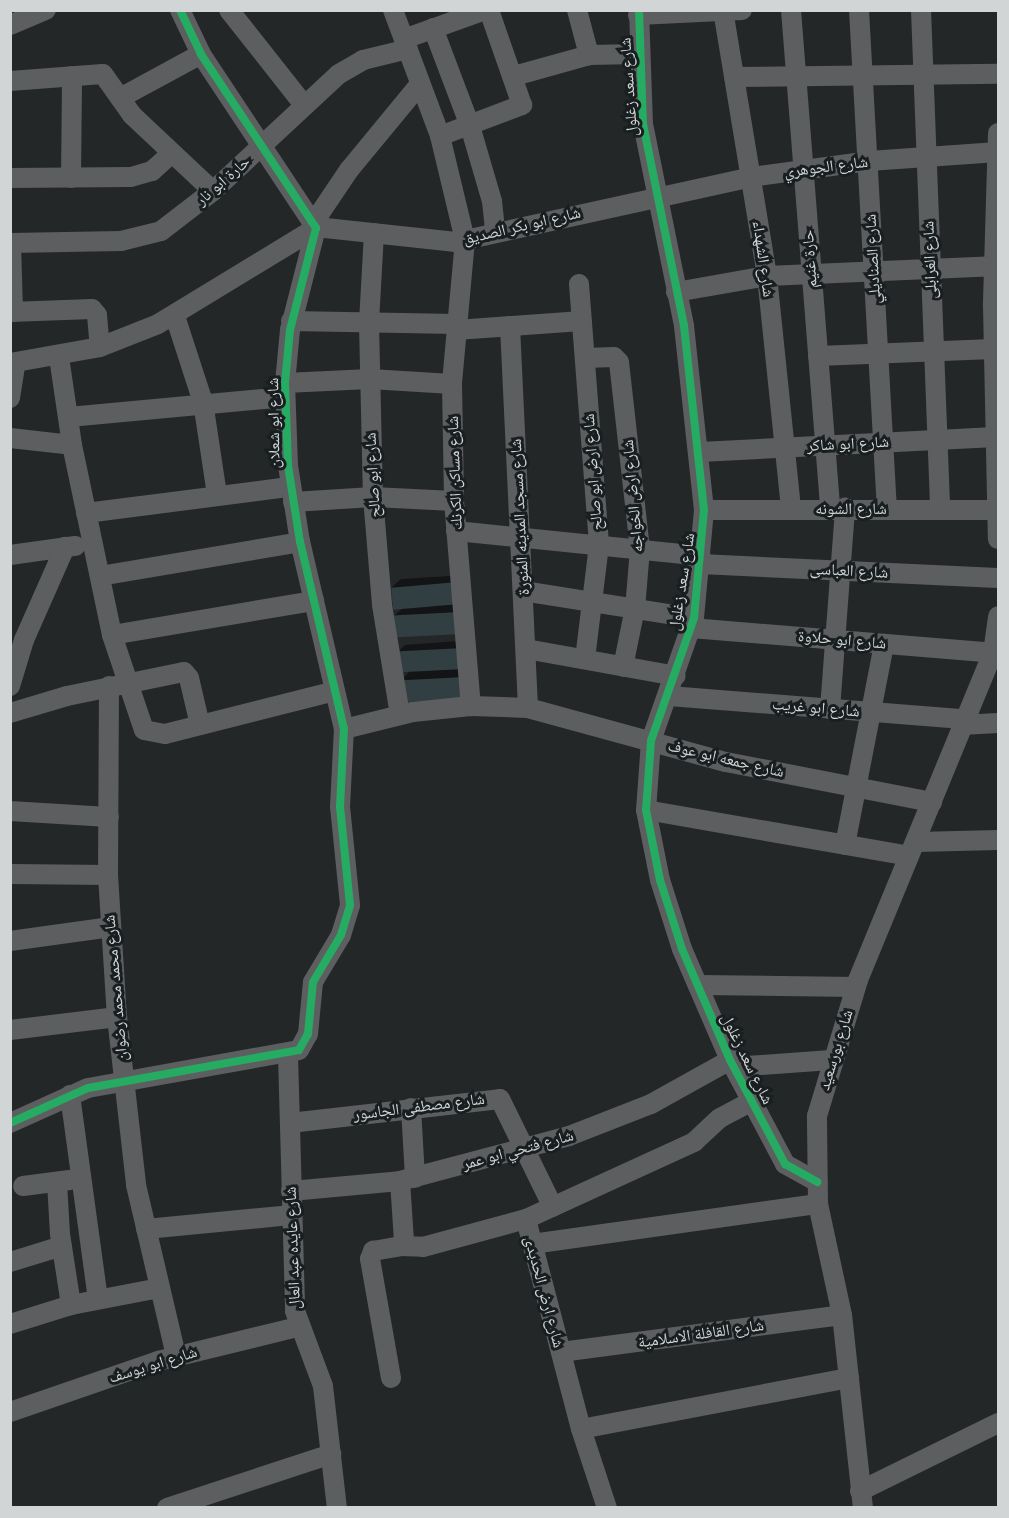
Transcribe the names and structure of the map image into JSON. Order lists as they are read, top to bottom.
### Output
{
  "streets": {
    "street": [
      "شارع سعد زغلول",
      "شارع الجوهري",
      "حارة ابو نار",
      "شارع ابو بكر الصديق",
      "شارع الشهداء",
      "حارة غنيم",
      "شارع الصناديلي",
      "شارع الغرابلى",
      "شارع ابو شعلان",
      "شارع ابو شاكر",
      "شارع ارض ابو صالح",
      "شارع مساكن الكرنك",
      "شارع ابو صالح",
      "شارع ارض الخواجه",
      "شارع الشونه",
      "شارع مسجد المدينه المنورة",
      "شارع العباسى",
      "شارع ابو حلاوة",
      "شارع ابو غريب",
      "شارع جمعه ابو عوف",
      "شارع محمد محمد رضوان",
      "شارع بورسعيد",
      "شارع مصطفى الجاسور",
      "شارع فتحي ابو عمر",
      "شارع عايده عبد العال",
      "شارع ارض الحديدى",
      "شارع القافلة الاسلامية",
      "شارع ابو يوسف"
    ]
  },
  "crossings": [
    ["شارع سعد زغلول", "شارع الجوهري"],
    ["شارع سعد زغلول", "شارع ابو بكر الصديق"],
    ["شارع سعد زغلول", "شارع ابو شاكر"],
    ["شارع سعد زغلول", "شارع الشونه"],
    ["شارع سعد زغلول", "شارع العباسى"],
    ["شارع سعد زغلول", "شارع ابو حلاوة"],
    ["شارع سعد زغلول", "شارع ابو غريب"],
    ["شارع سعد زغلول", "شارع جمعه ابو عوف"],
    ["شارع سعد زغلول", "شارع بورسعيد"],
    ["شارع سعد زغلول", "شارع فتحي ابو عمر"],
    ["شارع سعد زغلول", "شارع ارض الحديدى"],
    ["شارع الجوهري", "شارع ابو بكر الصديق"],
    ["شارع الجوهري", "شارع الشهداء"],
    ["شارع الجوهري", "حارة غنيم"],
    ["شارع الجوهري", "شارع الصناديلي"],
    ["شارع الجوهري", "شارع الغرابلى"],
    ["حارة ابو نار", "شارع مساكن الكرنك"],
    ["شارع ابو بكر الصديق", "شارع ابو شعلان"],
    ["شارع ابو بكر الصديق", "شارع مساكن الكرنك"],
    ["شارع ابو بكر الصديق", "شارع ابو صالح"],
    ["شارع الشهداء", "شارع ابو شاكر"],
    ["شارع الشهداء", "شارع الشونه"],
    ["حارة غنيم", "شارع ابو شاكر"],
    ["حارة غنيم", "شارع الشونه"],
    ["حارة غنيم", "شارع العباسى"],
    ["حارة غنيم", "شارع ابو حلاوة"],
    ["حارة غنيم", "شارع ابو غريب"],
    ["شارع الصناديلي", "شارع ابو شاكر"],
    ["شارع الصناديلي", "شارع الشونه"],
    ["شارع الغرابلى", "شارع ابو شاكر"],
    ["شارع الغرابلى", "شارع الشونه"],
    ["شارع ابو شعلان", "شارع جمعه ابو عوف"],
    ["شارع ابو شعلان", "شارع عايده عبد العال"],
    ["شارع ارض ابو صالح", "شارع ارض الخواجه"],
    ["شارع ارض ابو صالح", "شارع العباسى"],
    ["شارع مساكن الكرنك", "شارع العباسى"],
    ["شارع مساكن الكرنك", "شارع جمعه ابو عوف"],
    ["شارع ابو صالح", "شارع جمعه ابو عوف"],
    ["شارع ارض الخواجه", "شارع العباسى"],
    ["شارع مسجد المدينه المنورة", "شارع العباسى"],
    ["شارع مسجد المدينه المنورة", "شارع جمعه ابو عوف"],
    ["شارع ابو حلاوة", "شارع بورسعيد"],
    ["شارع ابو غريب", "شارع بورسعيد"],
    ["شارع جمعه ابو عوف", "شارع بورسعيد"],
    ["شارع محمد محمد رضوان", "شارع ابو يوسف"],
    ["شارع بورسعيد", "شارع القافلة الاسلامية"],
    ["شارع مصطفى الجاسور", "شارع فتحي ابو عمر"],
    ["شارع مصطفى الجاسور", "شارع عايده عبد العال"],
    ["شارع مصطفى الجاسور", "شارع ارض الحديدى"],
    ["شارع فتحي ابو عمر", "شارع عايده عبد العال"],
    ["شارع عايده عبد العال", "شارع ابو يوسف"],
    ["شارع ارض الحديدى", "شارع القافلة الاسلامية"]
  ]
}
